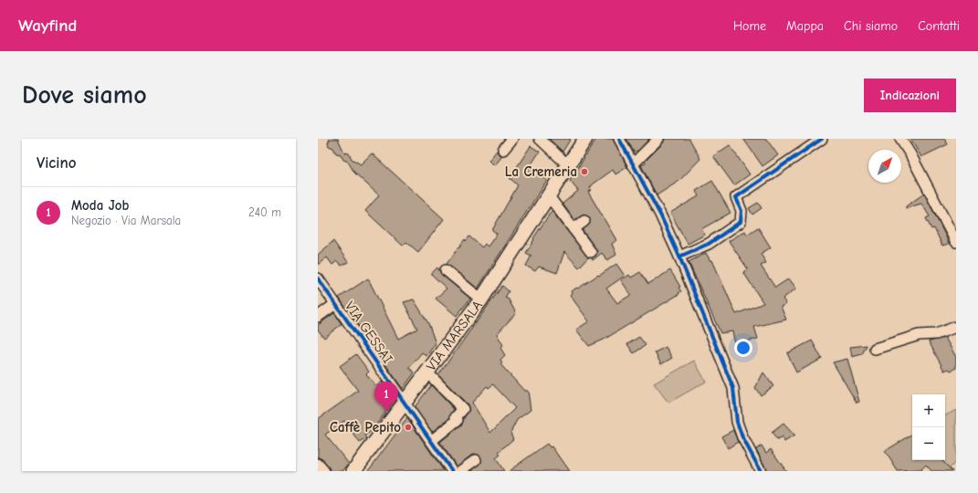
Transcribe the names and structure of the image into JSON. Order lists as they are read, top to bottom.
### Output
{
  "streets": {
    "main road": ["VIA MARSALA"],
    "street": ["VIA GESSAI"]
  },
  "crossings": [
    ["VIA GESSAI", "VIA MARSALA"]
  ],
  "places": ["La Cremeria", "Caffè Pepito"],
  "north": "top right",
  "page": {
    "header": "Wayfind",
    "nav": [
      "Home",
      "Mappa",
      "Chi siamo",
      "Contatti"
    ],
    "buttons": "Indicazioni",
    "title": "Dove siamo",
    "heading": "Vicino",
    "list": [
      {
        "mark": "1",
        "name": "Moda Job",
        "note": "Negozio · Via Marsala",
        "value": "240 m"
      }
    ],
    "pins": "1",
    "map_buttons": ["+", "−"]
  }
}
